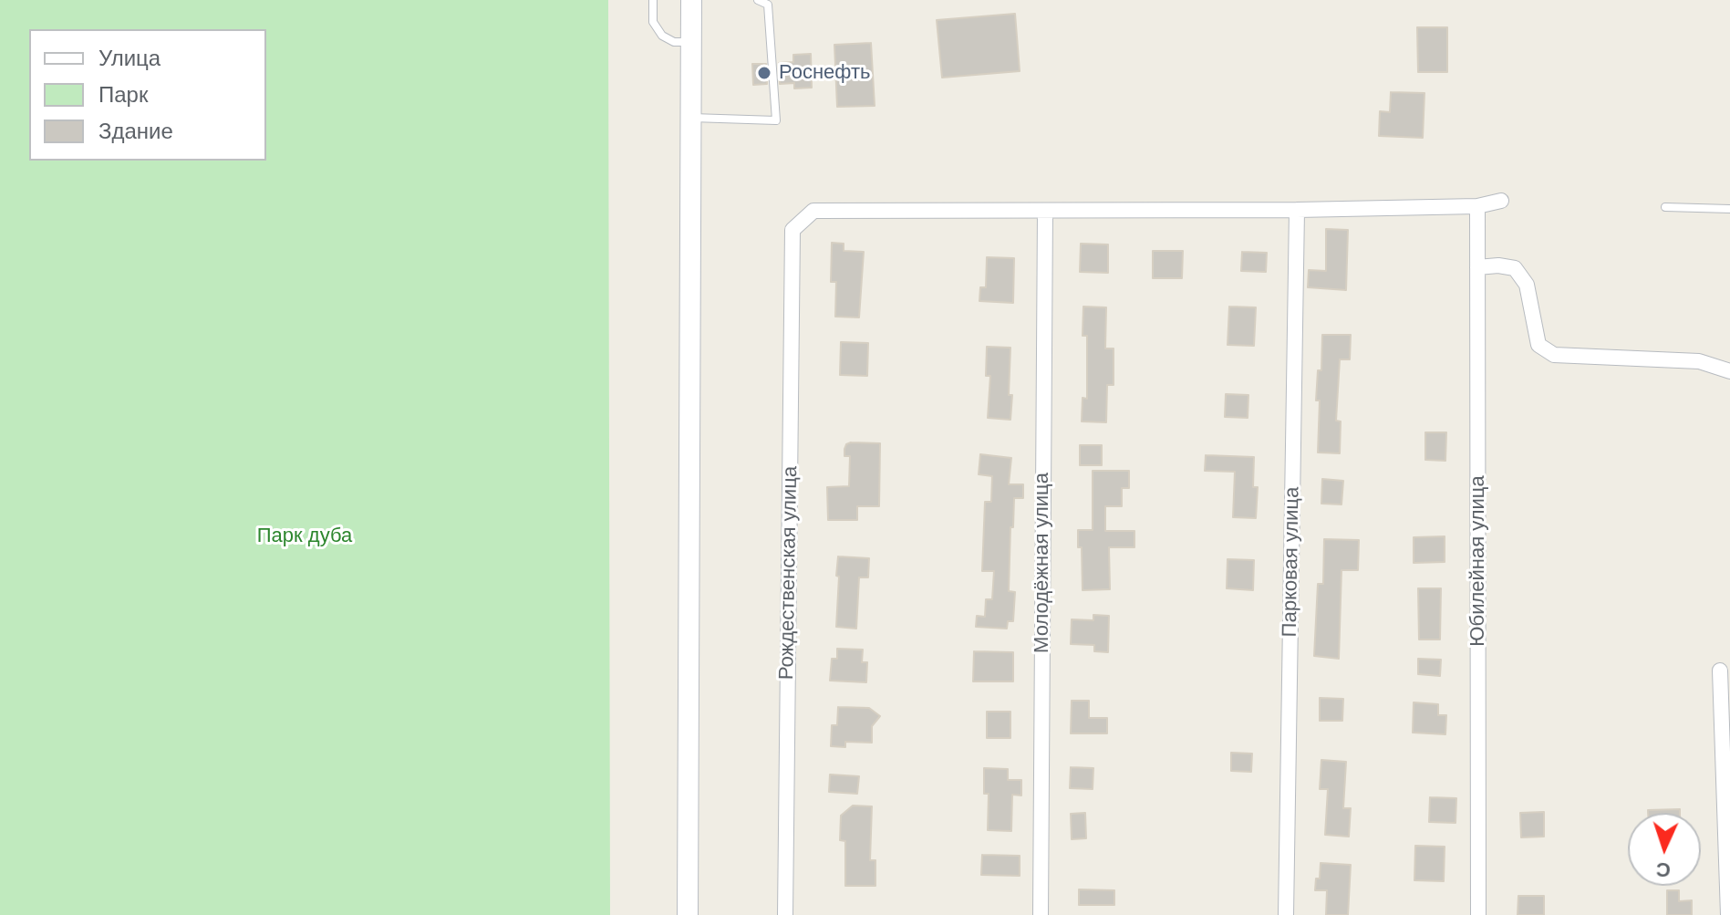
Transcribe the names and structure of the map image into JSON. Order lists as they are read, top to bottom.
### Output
{
  "streets": {
    "street": [
      "Юбилейная улица",
      "Парковая улица",
      "Молодёжная улица",
      "Рождественская улица"
    ]
  },
  "crossings": [
    ["Молодёжная улица", "Рождественская улица"]
  ],
  "parks": ["Парк дуба"],
  "places": ["Роснефть"],
  "legend": ["Улица", "Парк", "Здание"],
  "north": "bottom"
}
